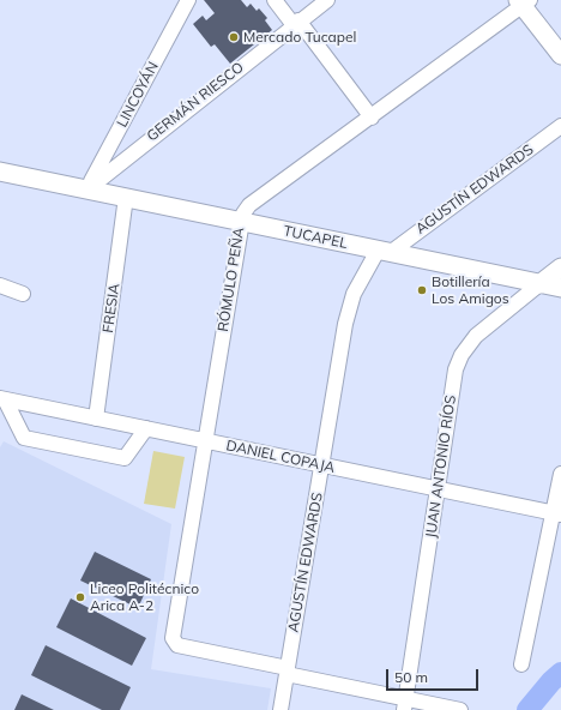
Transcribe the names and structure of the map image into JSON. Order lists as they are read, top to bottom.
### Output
{
  "streets": {
    "main road": ["TUCAPEL", "JUAN ANTONIO RÍOS"],
    "street": [
      "LINCOYÁN",
      "GERMÁN RIESCO",
      "AGUSTÍN EDWARDS",
      "RÓMULO PEÑA",
      "FRESIA",
      "DANIEL COPAJA"
    ]
  },
  "crossings": [
    ["LINCOYÁN", "GERMÁN RIESCO"],
    ["LINCOYÁN", "TUCAPEL"],
    ["GERMÁN RIESCO", "TUCAPEL"],
    ["AGUSTÍN EDWARDS", "TUCAPEL"],
    ["AGUSTÍN EDWARDS", "RÓMULO PEÑA"],
    ["AGUSTÍN EDWARDS", "DANIEL COPAJA"],
    ["TUCAPEL", "RÓMULO PEÑA"],
    ["TUCAPEL", "FRESIA"],
    ["TUCAPEL", "JUAN ANTONIO RÍOS"],
    ["RÓMULO PEÑA", "DANIEL COPAJA"],
    ["FRESIA", "DANIEL COPAJA"],
    ["DANIEL COPAJA", "JUAN ANTONIO RÍOS"]
  ],
  "places": ["Mercado Tucapel", "Botillería Los Amigos", "Liceo Politécnico Arica A-2"],
  "scale_bar": "50 m"
}
